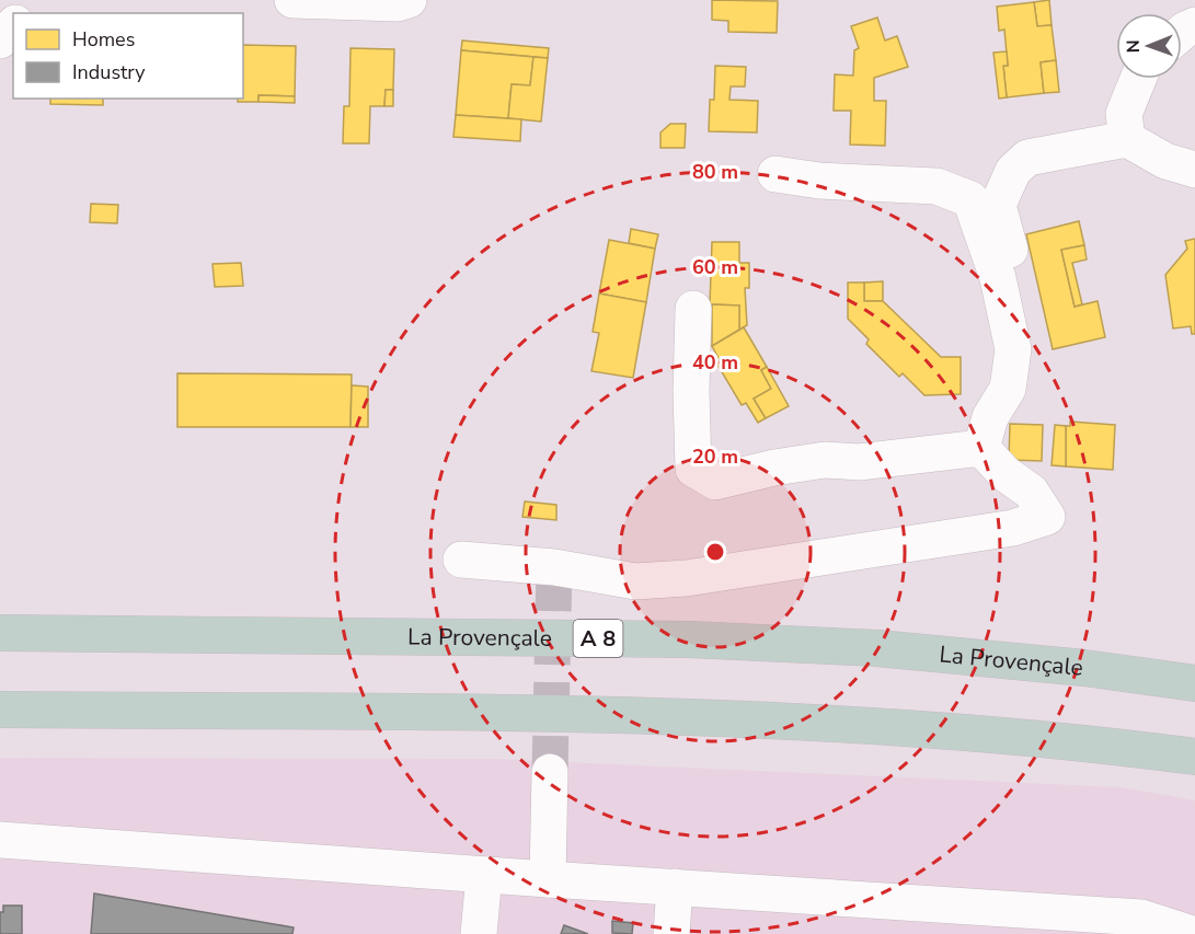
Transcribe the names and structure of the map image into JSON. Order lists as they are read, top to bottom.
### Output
{
  "streets": {
    "highway": ["La Provençale", "A 8"]
  },
  "legend": ["Homes", "Industry"],
  "north": "left",
  "rings": [
    "80 m",
    "60 m",
    "40 m",
    "20 m"
  ]
}
